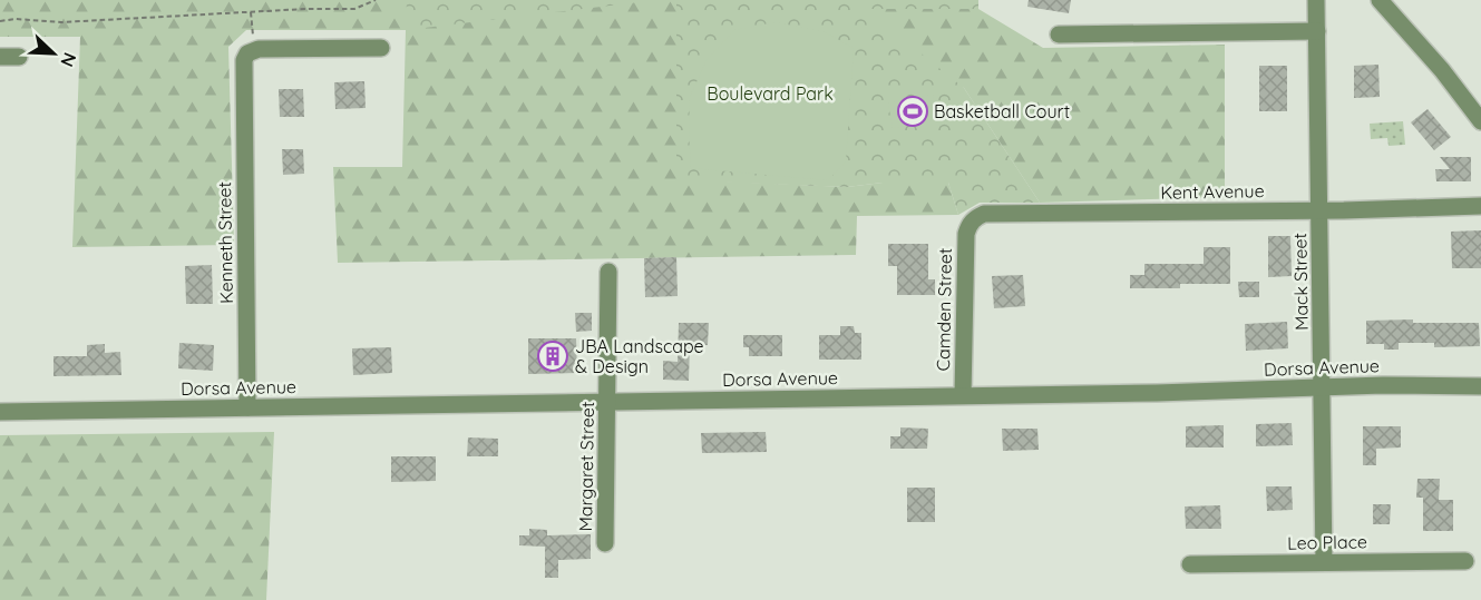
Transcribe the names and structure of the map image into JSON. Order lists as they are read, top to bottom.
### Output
{
  "streets": {
    "street": [
      "Kent Avenue",
      "Kenneth Street",
      "Mack Street",
      "Camden Street",
      "Dorsa Avenue",
      "Margaret Street",
      "Leo Place"
    ]
  },
  "crossings": [
    ["Kent Avenue", "Mack Street"],
    ["Kent Avenue", "Camden Street"],
    ["Kenneth Street", "Dorsa Avenue"],
    ["Mack Street", "Dorsa Avenue"],
    ["Mack Street", "Leo Place"],
    ["Camden Street", "Dorsa Avenue"],
    ["Dorsa Avenue", "Margaret Street"]
  ],
  "parks": ["Boulevard Park"],
  "places": {
    "sports": ["Basketball Court"],
    "building": ["JBA Landscape & Design"]
  },
  "north": "bottom right"
}
